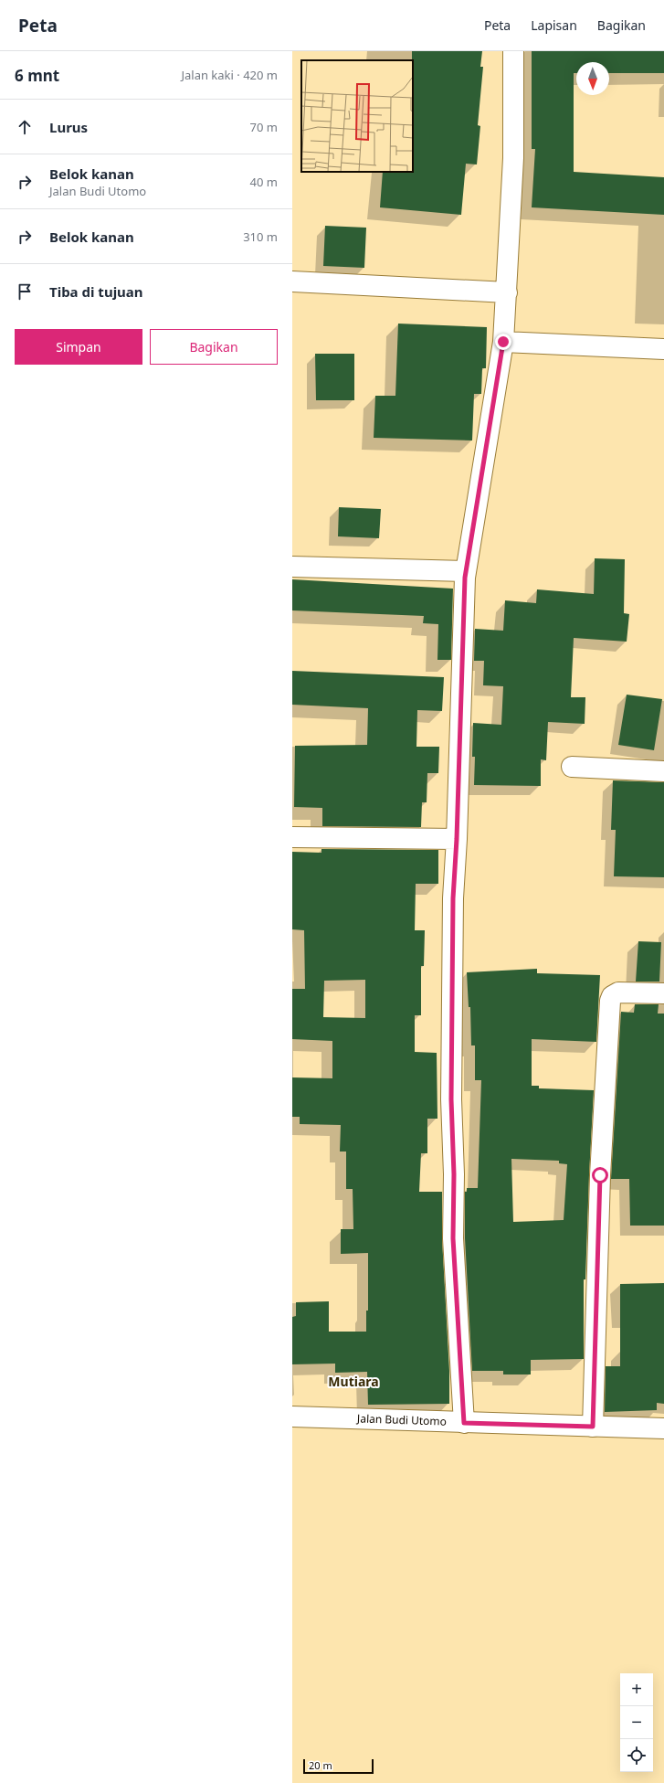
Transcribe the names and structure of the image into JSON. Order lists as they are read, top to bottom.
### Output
{
  "streets": {
    "street": ["Jalan Budi Utomo"]
  },
  "districts": ["Mutiara"],
  "scale_bar": "20 m",
  "north": "bottom",
  "page": {
    "header": "Peta",
    "nav": ["Peta", "Lapisan", "Bagikan"],
    "heading": ["6 mnt", "Jalan kaki · 420 m"],
    "list": [
      ["Lurus", "70 m"],
      ["Belok kanan", "Jalan Budi Utomo", "40 m"],
      ["Belok kanan", "310 m"],
      "Tiba di tujuan"
    ],
    "buttons": ["Simpan", "Bagikan"],
    "map_buttons": ["+", "−"],
    "scale": "20 m"
  }
}
